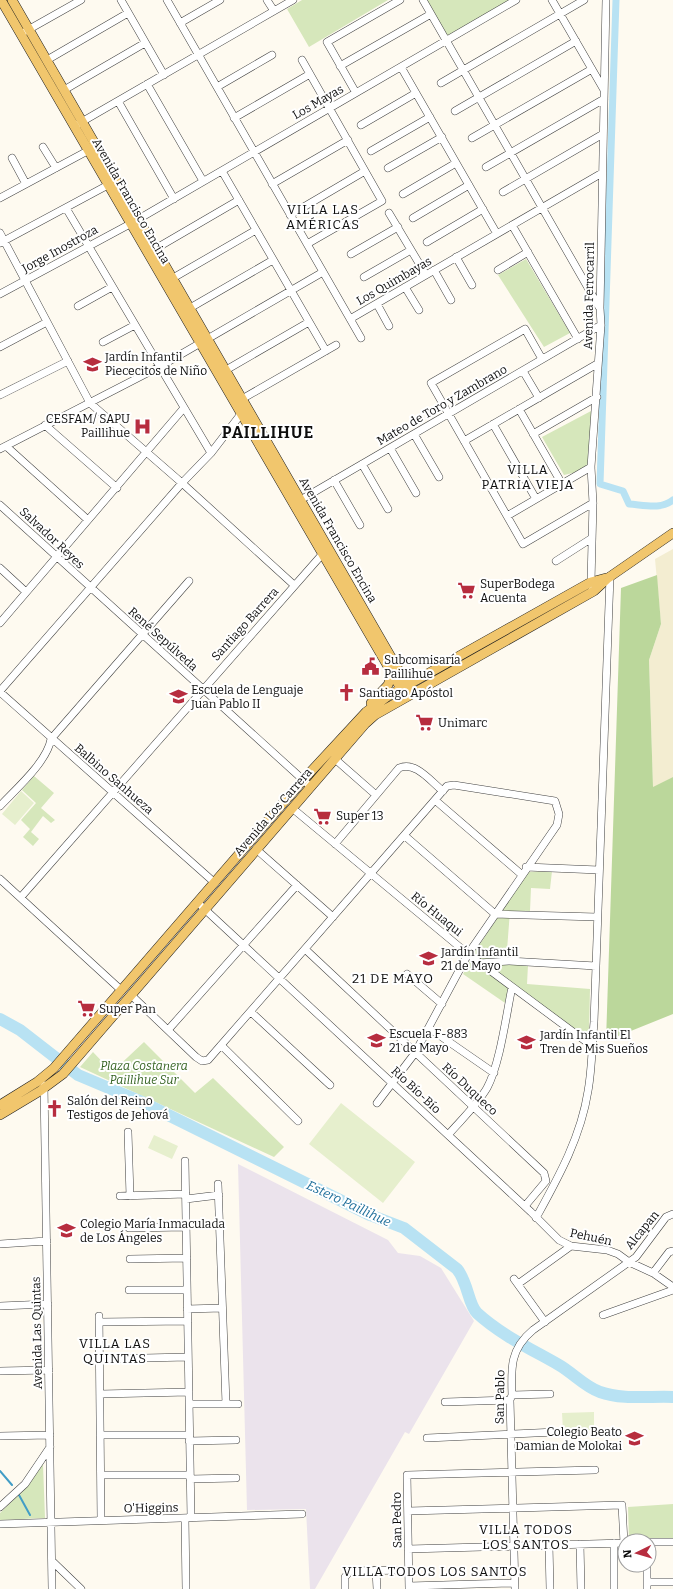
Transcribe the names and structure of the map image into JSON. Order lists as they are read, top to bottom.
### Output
{
  "streets": {
    "main road": ["Avenida Francisco Encina", "Avenida Los Carrera"],
    "street": [
      "Los Mayas",
      "Jorge Inostroza",
      "Los Quimbayas",
      "Avenida Ferrocarril",
      "Mateo de Toro y Zambrano",
      "Salvador Reyes",
      "Santiago Barrera",
      "René Sepúlveda",
      "Balbino Sanhueza",
      "Río Huaqui",
      "Río Duqueco",
      "Río Bío-Bío",
      "Alcapan",
      "Pehuén",
      "Avenida Las Quintas",
      "San Pablo",
      "O'Higgins",
      "San Pedro"
    ]
  },
  "crossings": [
    ["Los Mayas", "Avenida Francisco Encina"],
    ["Los Mayas", "Jorge Inostroza"],
    ["Los Mayas", "Los Quimbayas"],
    ["Avenida Francisco Encina", "Jorge Inostroza"],
    ["Avenida Francisco Encina", "Mateo de Toro y Zambrano"],
    ["Avenida Francisco Encina", "Santiago Barrera"],
    ["Avenida Francisco Encina", "Avenida Los Carrera"],
    ["Los Quimbayas", "Avenida Ferrocarril"],
    ["Avenida Ferrocarril", "Mateo de Toro y Zambrano"],
    ["Avenida Ferrocarril", "Avenida Los Carrera"],
    ["Salvador Reyes", "René Sepúlveda"],
    ["Santiago Barrera", "René Sepúlveda"],
    ["Santiago Barrera", "Balbino Sanhueza"],
    ["René Sepúlveda", "Avenida Los Carrera"],
    ["Balbino Sanhueza", "Avenida Los Carrera"],
    ["Avenida Los Carrera", "Río Huaqui"],
    ["Avenida Los Carrera", "Río Bío-Bío"],
    ["Avenida Los Carrera", "Avenida Las Quintas"],
    ["Río Duqueco", "Río Bío-Bío"],
    ["Río Bío-Bío", "Pehuén"],
    ["Alcapan", "Pehuén"],
    ["Alcapan", "San Pablo"],
    ["Pehuén", "San Pablo"],
    ["Avenida Las Quintas", "O'Higgins"],
    ["San Pablo", "San Pedro"]
  ],
  "districts": [
    "VILLA LAS AMÉRICAS",
    "PAILLIHUE",
    "VILLA PATRIA VIEJA",
    "21 DE MAYO",
    "VILLA LAS QUINTAS",
    "VILLA TODOS LOS SANTOS",
    "VILLA TODOS LOS SANTOS"
  ],
  "water": ["Estero Paillihue"],
  "parks": ["Plaza Costanera Paillihue Sur"],
  "places": {
    "school or university": [
      "Jardín Infantil Piececitos de Niño",
      "Escuela de Lenguaje Juan Pablo II",
      "Jardín Infantil 21 de Mayo",
      "Escuela F-883 21 de Mayo",
      "Jardín Infantil El Tren de Mis Sueños",
      "Colegio María Inmaculada de Los Ángeles",
      "Colegio Beato Damian de Molokai"
    ],
    "hospital": ["CESFAM/ SAPU Paillihue"],
    "supermarket": [
      "SuperBodega Acuenta",
      "Unimarc",
      "Super 13",
      "Super Pan"
    ],
    "public building": ["Subcomisaría Paillihue"],
    "church": ["Santiago Apóstol", "Salón del Reino Testigos de Jehová"]
  },
  "north": "left"
}
